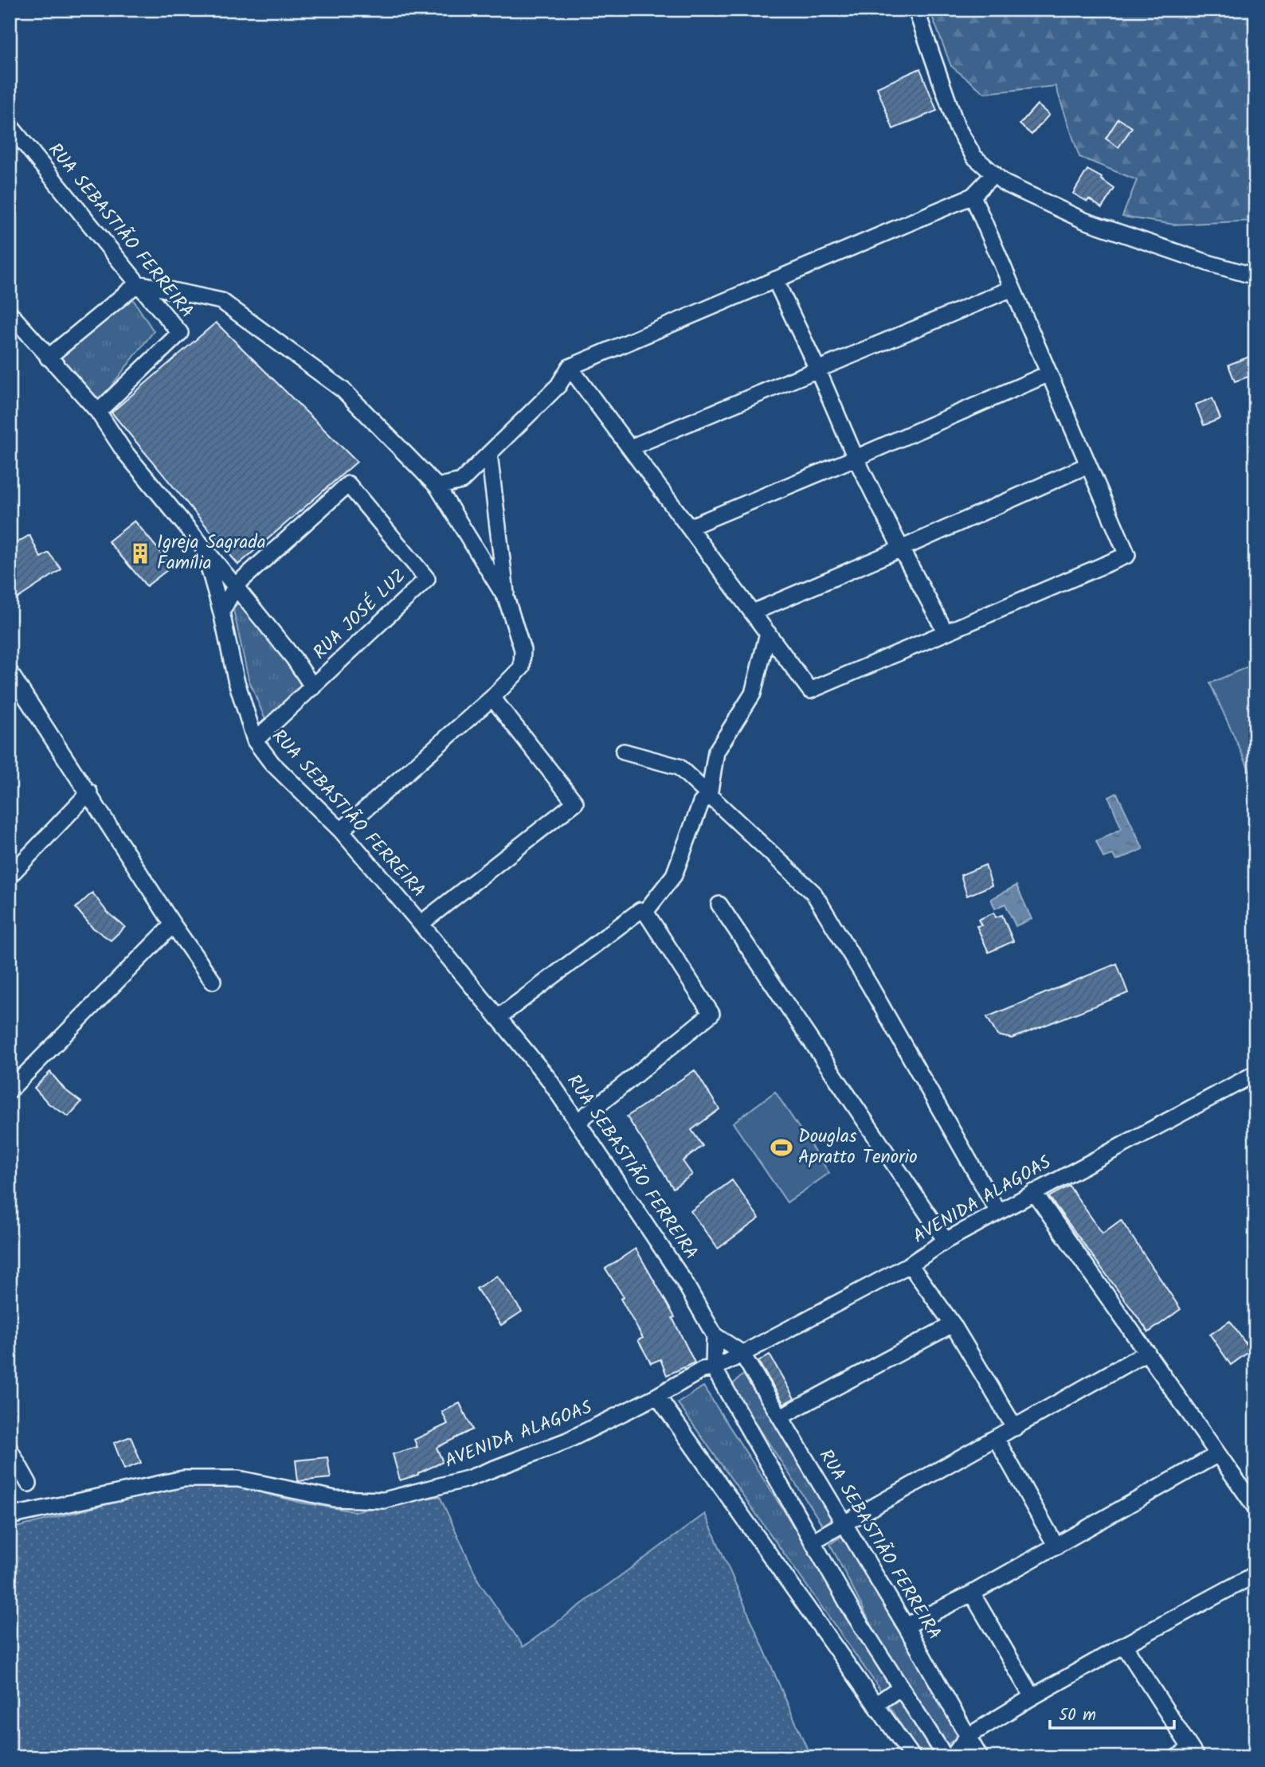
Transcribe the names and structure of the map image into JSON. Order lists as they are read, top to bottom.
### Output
{
  "streets": {
    "street": ["RUA SEBASTIÃO FERREIRA", "RUA JOSÉ LUZ", "AVENIDA ALAGOAS"]
  },
  "crossings": [
    ["RUA SEBASTIÃO FERREIRA", "RUA JOSÉ LUZ"],
    ["RUA SEBASTIÃO FERREIRA", "AVENIDA ALAGOAS"]
  ],
  "places": {
    "building": ["Igreja Sagrada Família"],
    "sports": ["Douglas Apratto Tenorio"]
  },
  "scale_bar": "50 m"
}
